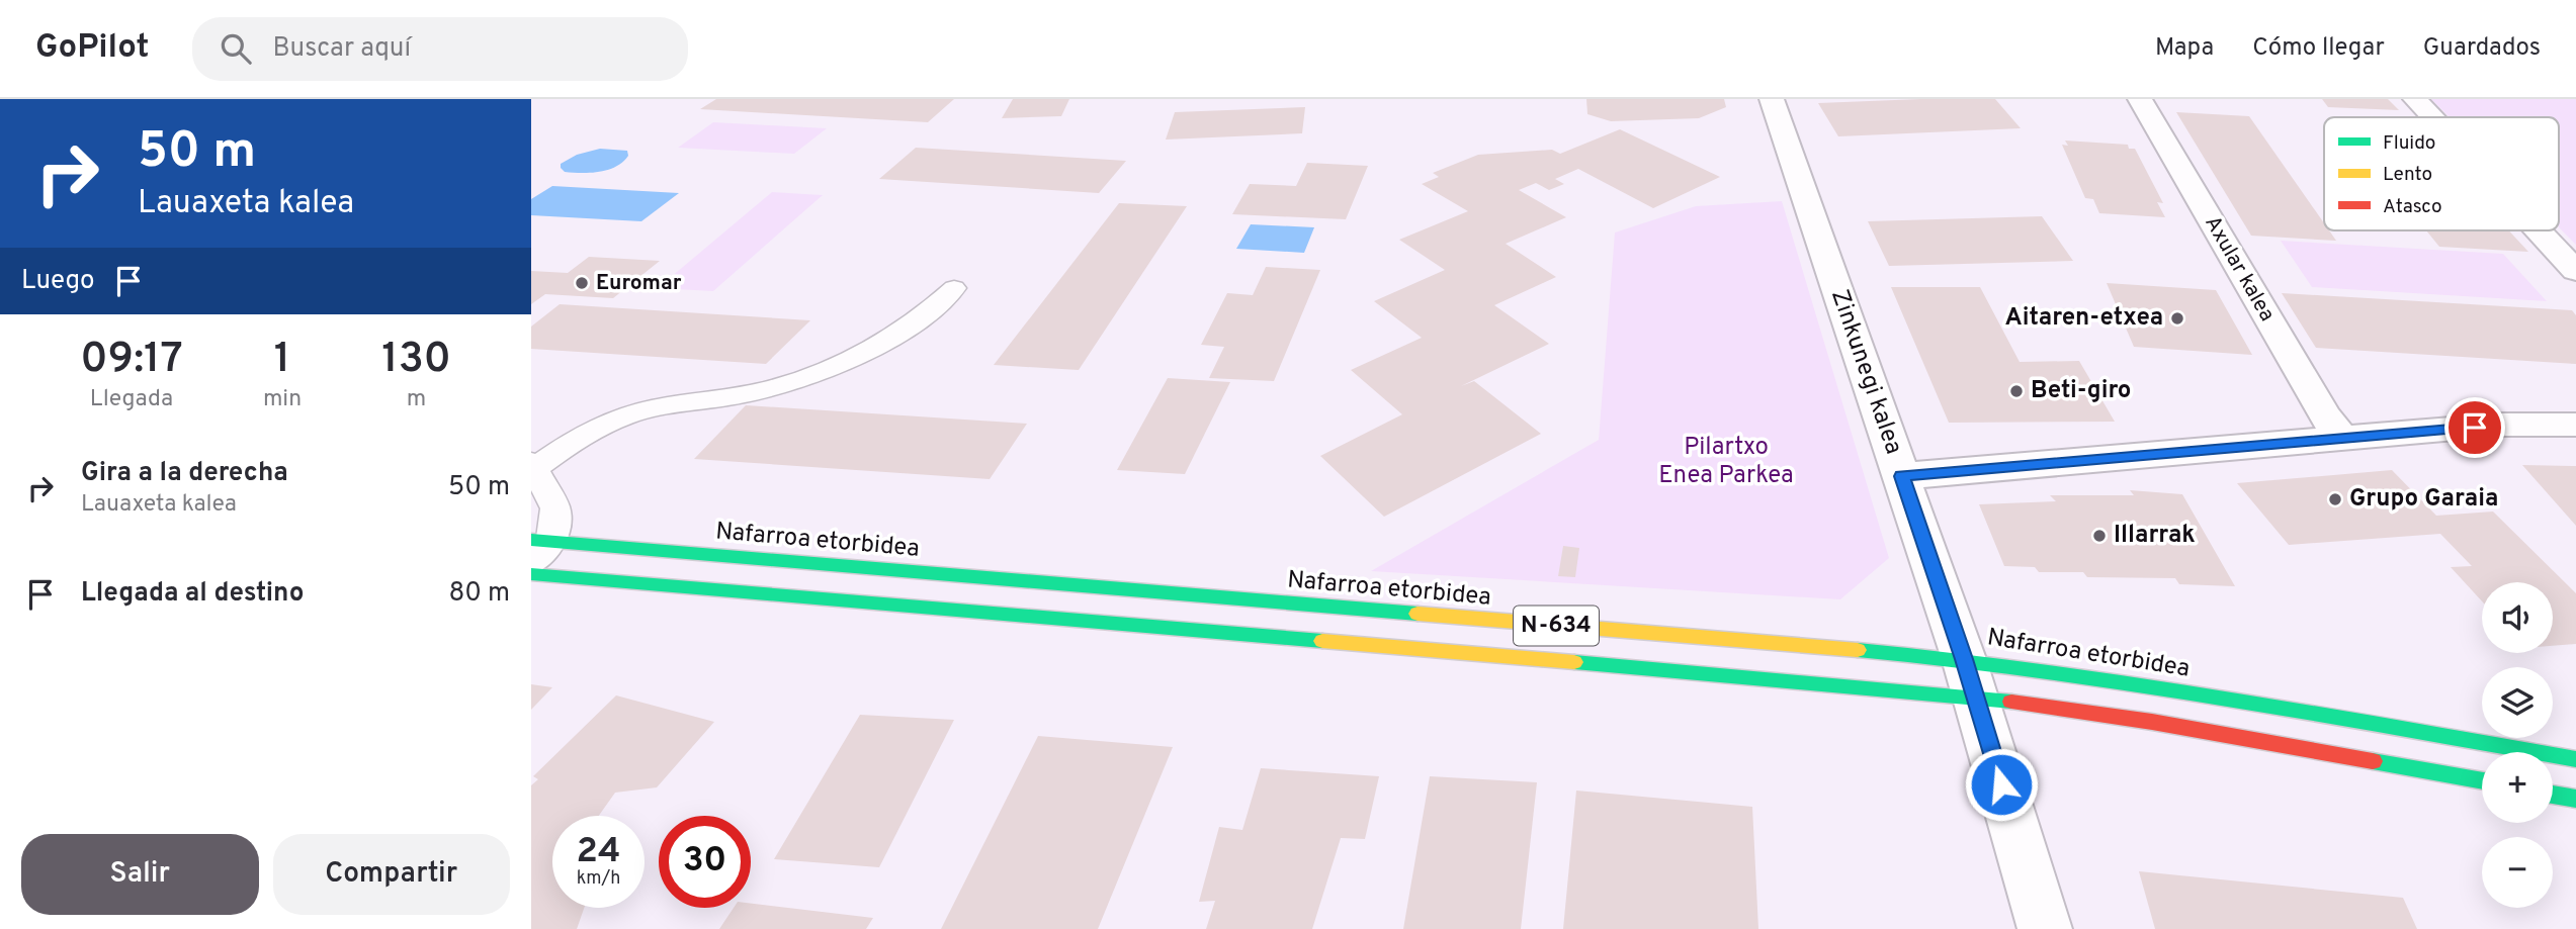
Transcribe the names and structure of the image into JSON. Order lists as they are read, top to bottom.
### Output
{
  "streets": {
    "highway": ["Nafarroa etorbidea", "N-634"],
    "street": ["Axular kalea", "Zinkunegi kalea"]
  },
  "crossings": [
    ["Zinkunegi kalea", "Nafarroa etorbidea"]
  ],
  "parks": ["Pilartxo Enea Parkea"],
  "places": [
    "Euromar",
    "Aitaren-etxea",
    "Beti-giro",
    "Grupo Garaia",
    "Illarrak"
  ],
  "legend": ["Fluido", "Lento", "Atasco"],
  "page": {
    "header": "GoPilot",
    "search": "Buscar aquí",
    "nav": ["Mapa", "Cómo llegar", "Guardados"],
    "turn": ["50 m", "Lauaxeta kalea"],
    "then": "Luego",
    "eta": [
      "09:17",
      "Llegada",
      "1",
      "min",
      "130",
      "m"
    ],
    "list": [
      {
        "name": "Gira a la derecha",
        "note": "Lauaxeta kalea",
        "value": "50 m"
      },
      {
        "name": "Llegada al destino",
        "value": "80 m"
      }
    ],
    "map_buttons": ["+", "−"],
    "speed": "24 km/h",
    "limit": "30",
    "buttons": ["Salir", "Compartir"]
  }
}
